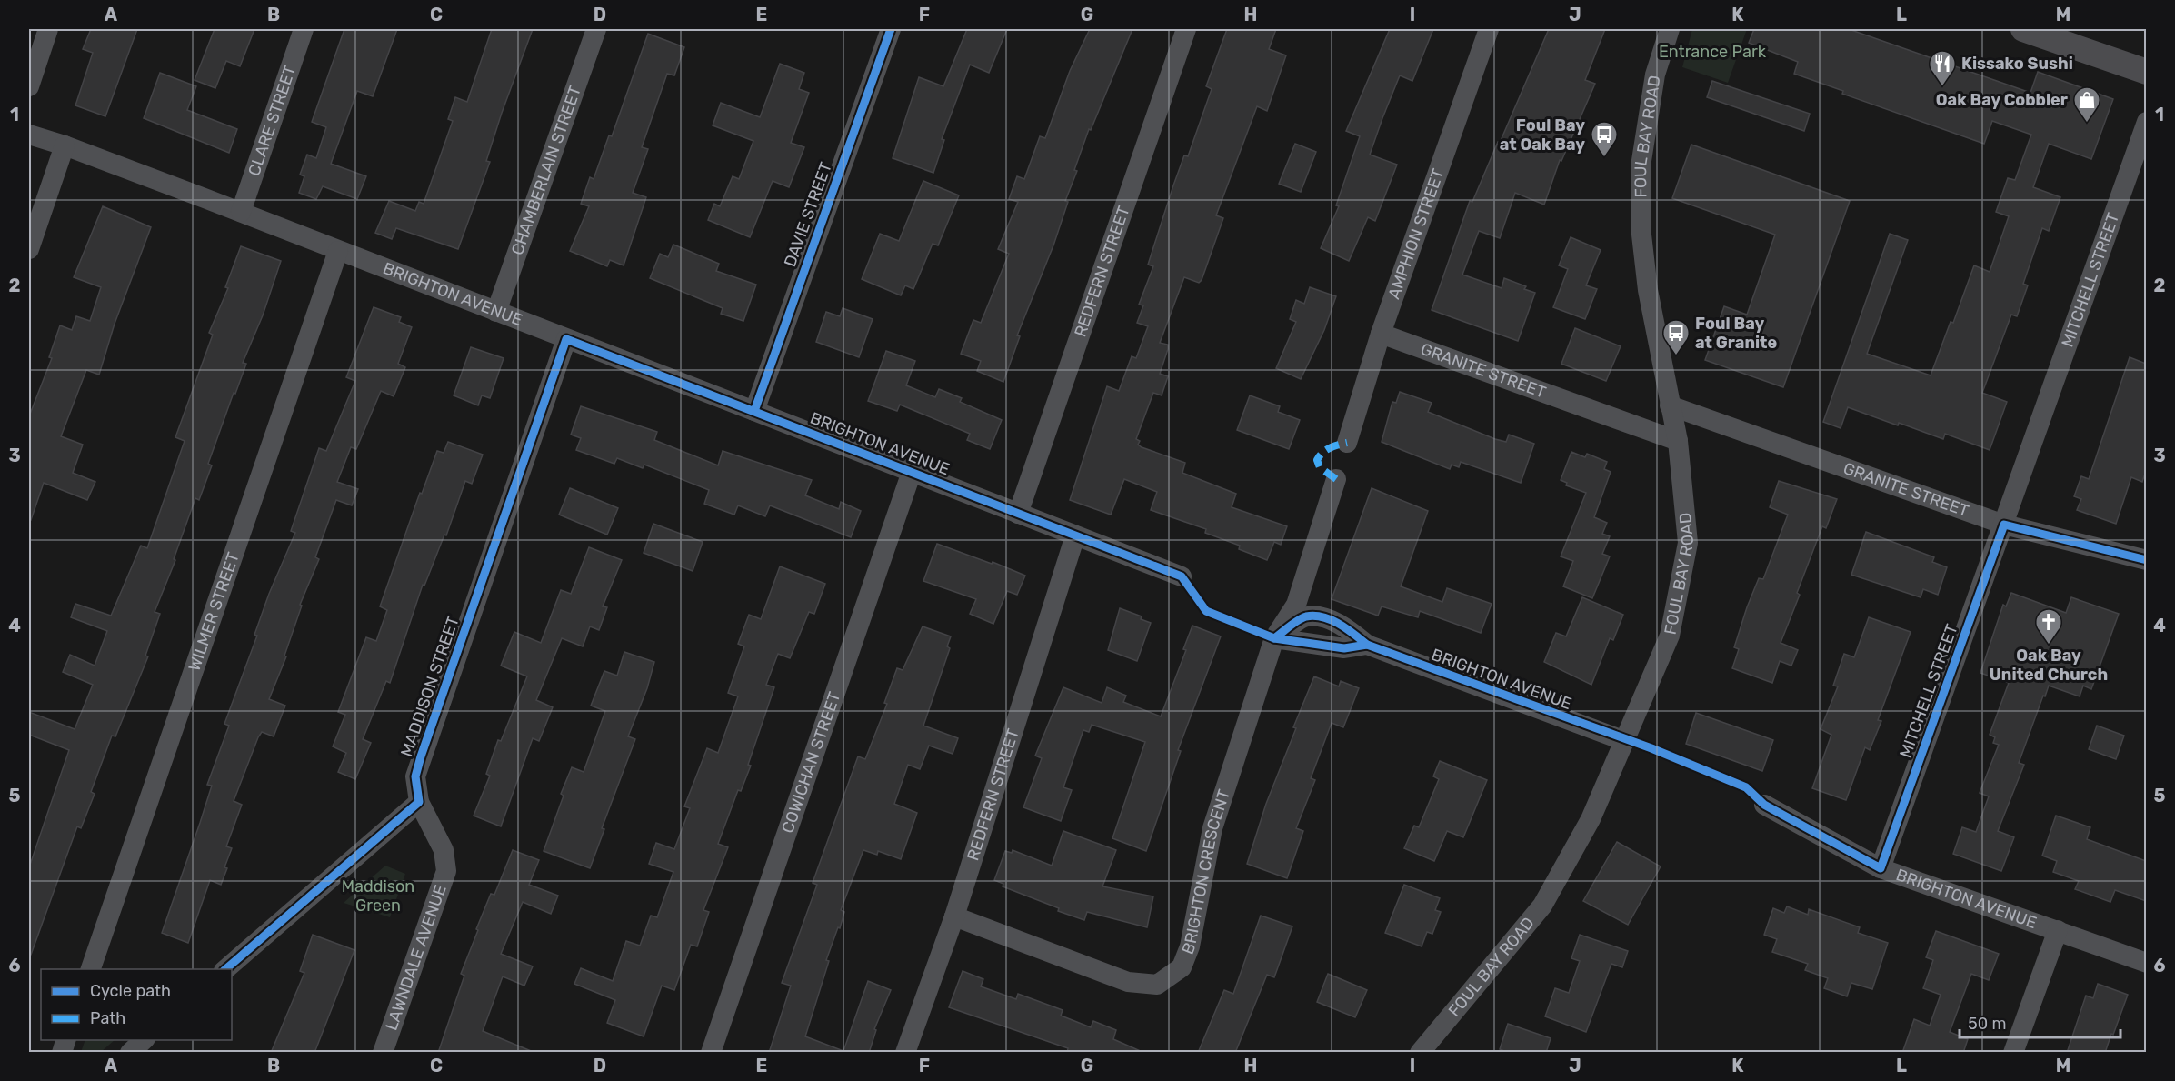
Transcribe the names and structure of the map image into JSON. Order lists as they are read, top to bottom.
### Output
{
  "streets": {
    "street": [
      "CLARE STREET",
      "FOUL BAY ROAD",
      "CHAMBERLAIN STREET",
      "DAVIE STREET",
      "AMPHION STREET",
      "REDFERN STREET",
      "MITCHELL STREET",
      "BRIGHTON AVENUE",
      "GRANITE STREET",
      "WILMER STREET",
      "MADDISON STREET",
      "COWICHAN STREET",
      "BRIGHTON CRESCENT",
      "LAWNDALE AVENUE"
    ]
  },
  "crossings": [
    ["CLARE STREET", "BRIGHTON AVENUE"],
    ["FOUL BAY ROAD", "BRIGHTON AVENUE"],
    ["FOUL BAY ROAD", "GRANITE STREET"],
    ["CHAMBERLAIN STREET", "BRIGHTON AVENUE"],
    ["DAVIE STREET", "BRIGHTON AVENUE"],
    ["AMPHION STREET", "GRANITE STREET"],
    ["REDFERN STREET", "BRIGHTON AVENUE"],
    ["REDFERN STREET", "BRIGHTON CRESCENT"],
    ["MITCHELL STREET", "BRIGHTON AVENUE"],
    ["MITCHELL STREET", "GRANITE STREET"],
    ["BRIGHTON AVENUE", "WILMER STREET"],
    ["BRIGHTON AVENUE", "MADDISON STREET"],
    ["BRIGHTON AVENUE", "COWICHAN STREET"],
    ["BRIGHTON AVENUE", "BRIGHTON CRESCENT"],
    ["MADDISON STREET", "LAWNDALE AVENUE"]
  ],
  "parks": ["Entrance Park", "Maddison Green"],
  "places": {
    "restaurant": ["Kissako Sushi"],
    "shop": ["Oak Bay Cobbler"],
    "bus stop": ["Foul Bay at Oak Bay", "Foul Bay at Granite"],
    "church": ["Oak Bay United Church"]
  },
  "legend": ["Cycle path", "Path"],
  "scale_bar": "50 m",
  "grid": {
    "columns": [
      "A",
      "B",
      "C",
      "D",
      "E",
      "F",
      "G",
      "H",
      "I",
      "J",
      "K",
      "L",
      "M"
    ],
    "rows": [
      "1",
      "2",
      "3",
      "4",
      "5",
      "6"
    ]
  }
}
